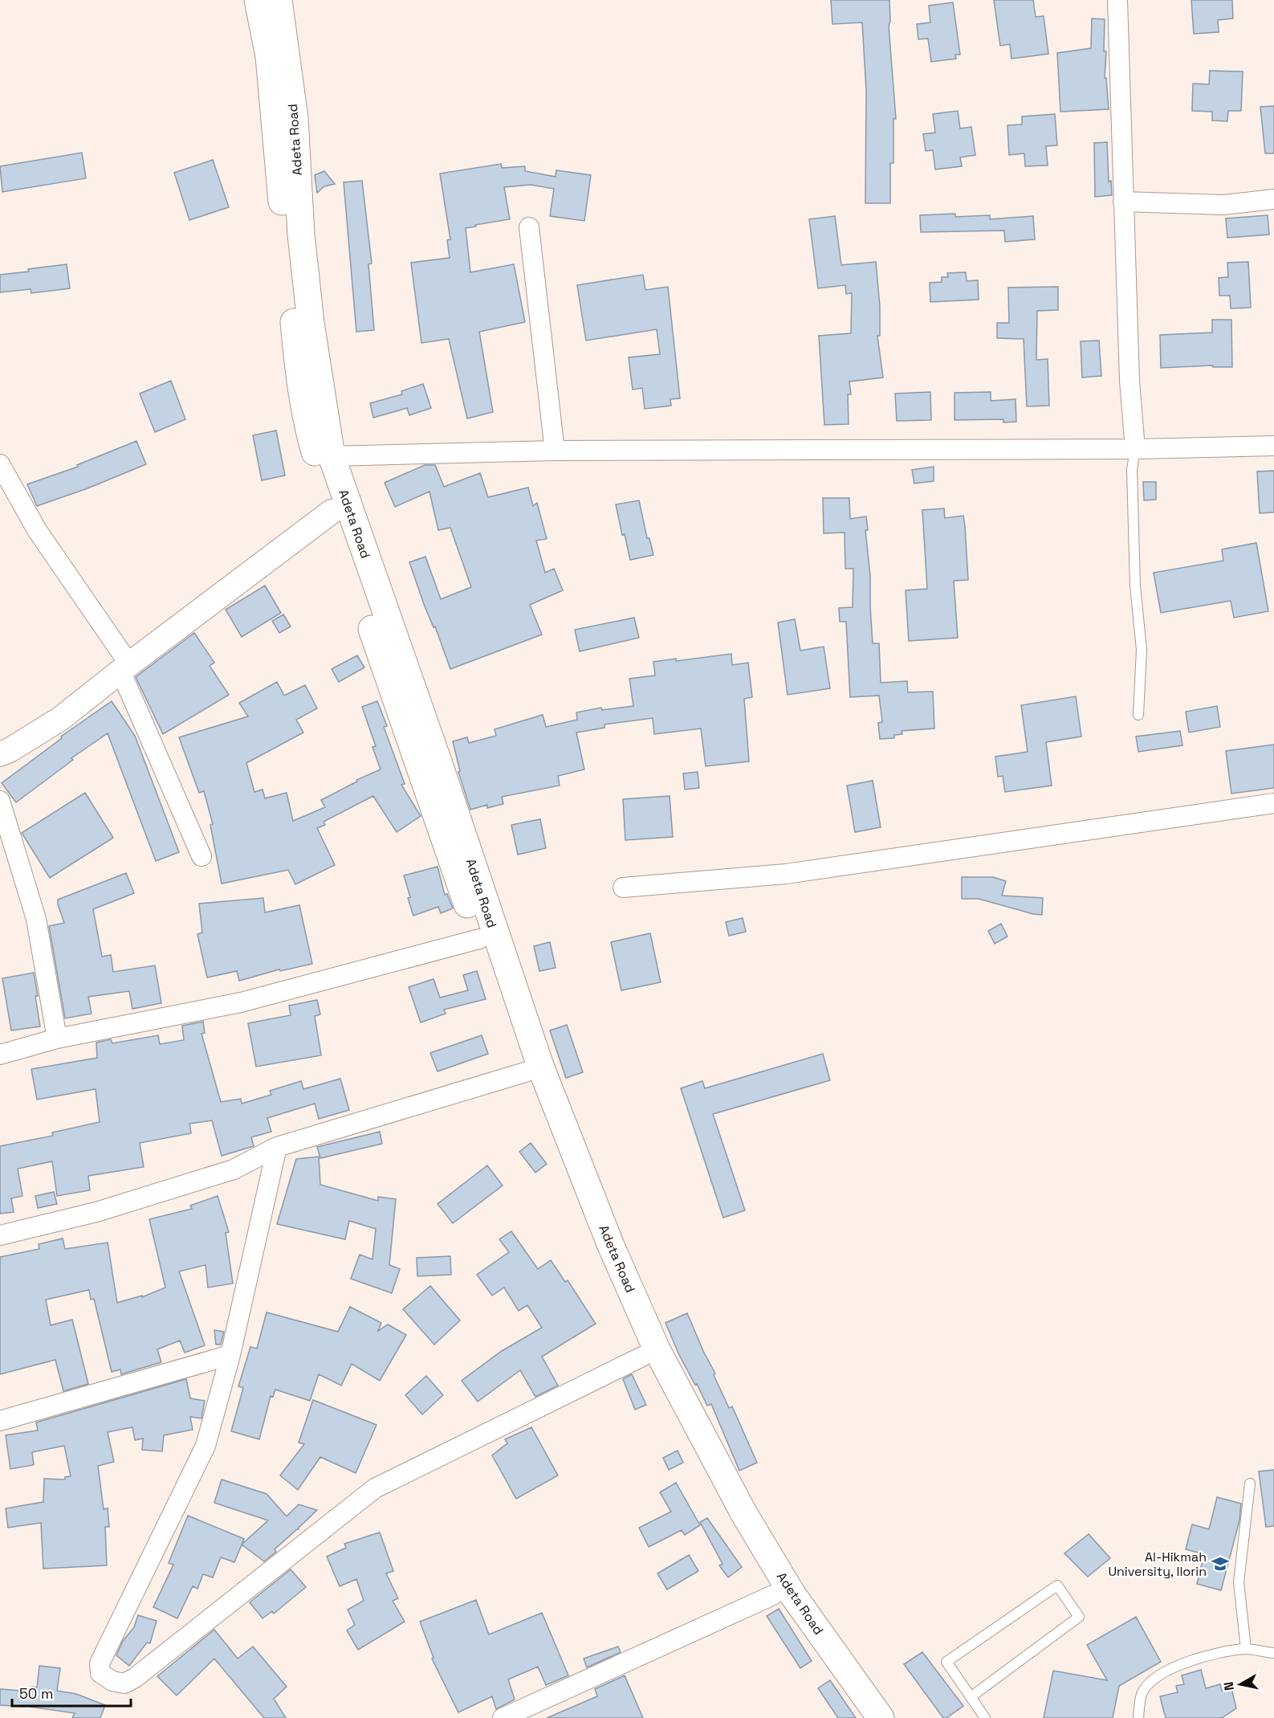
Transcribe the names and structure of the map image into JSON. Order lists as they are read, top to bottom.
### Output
{
  "streets": {
    "main road": ["Adeta Road"]
  },
  "places": {
    "school or university": ["Al-Hikmah University, Ilorin"]
  },
  "scale_bar": "50 m",
  "north": "left"
}
